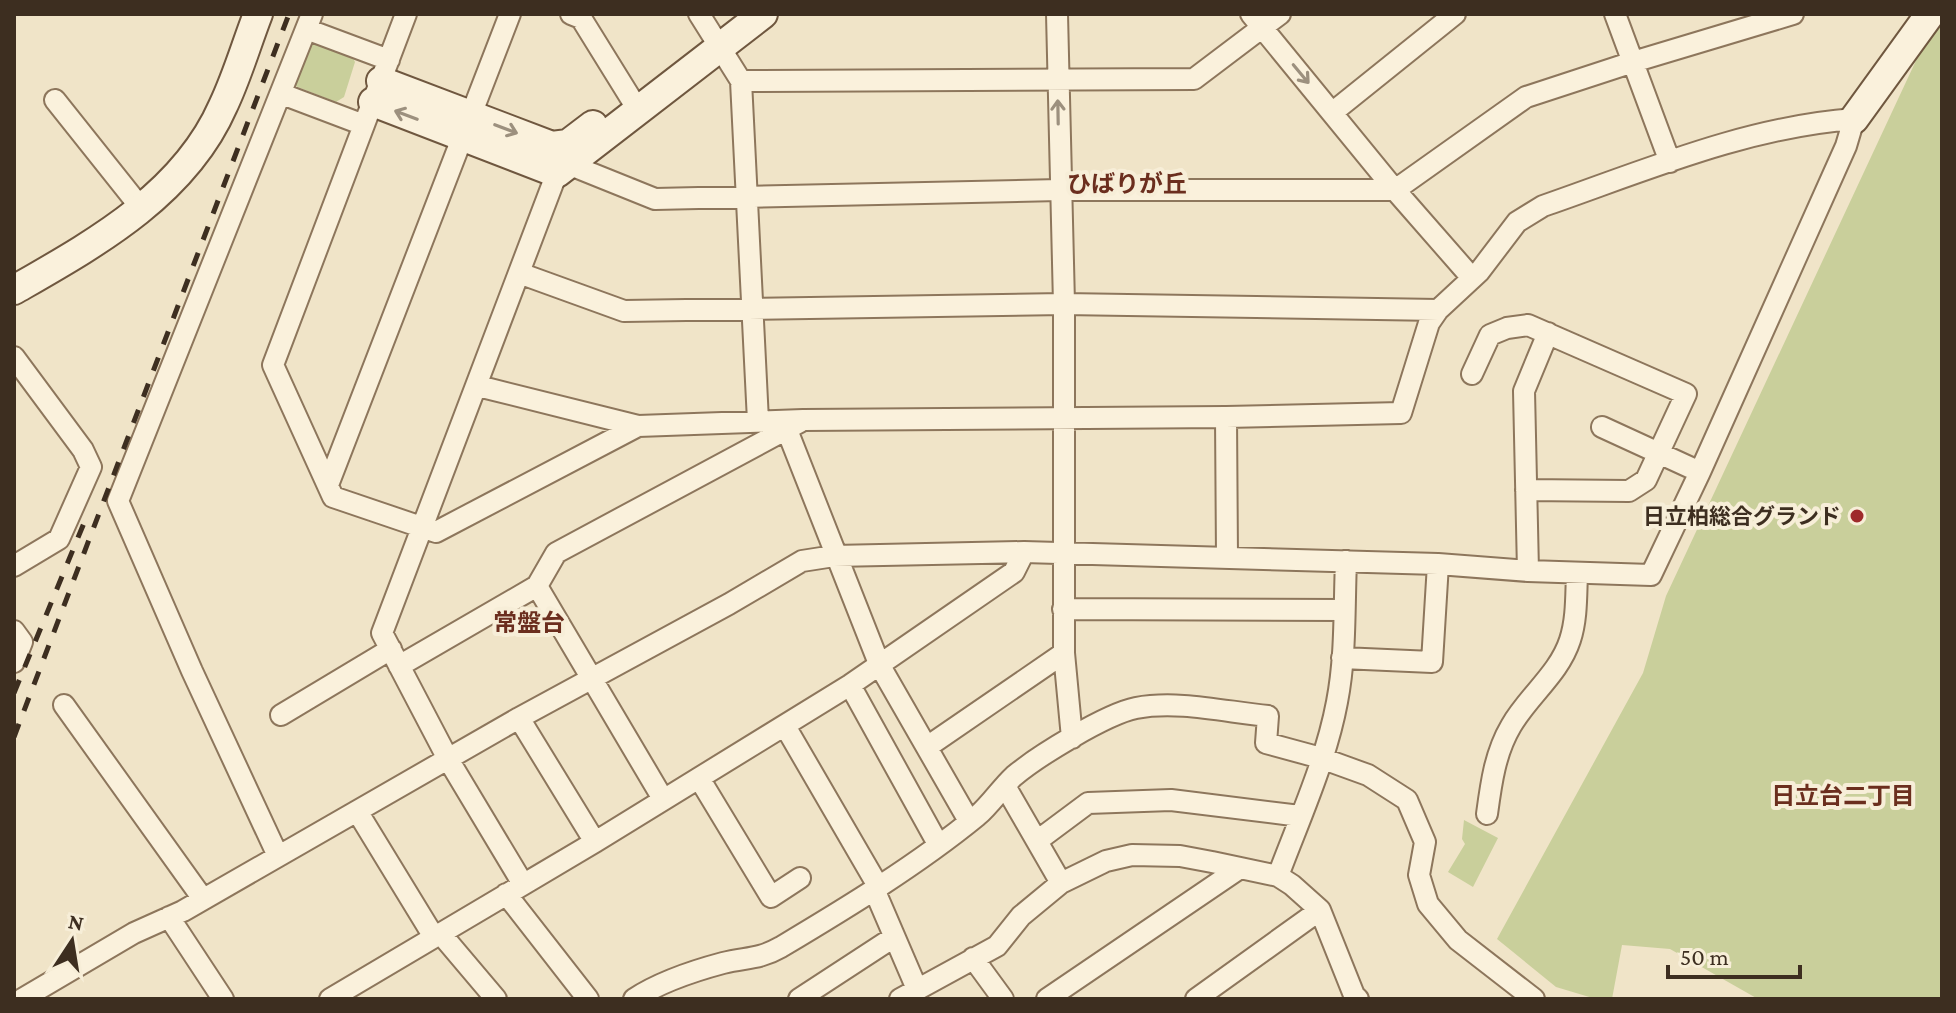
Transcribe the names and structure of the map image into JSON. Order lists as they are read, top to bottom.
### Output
{
  "districts": ["ひばりが丘", "常盤台", "日立台二丁目"],
  "places": ["日立柏総合グランド"],
  "scale_bar": "50 m",
  "north": "top"
}
